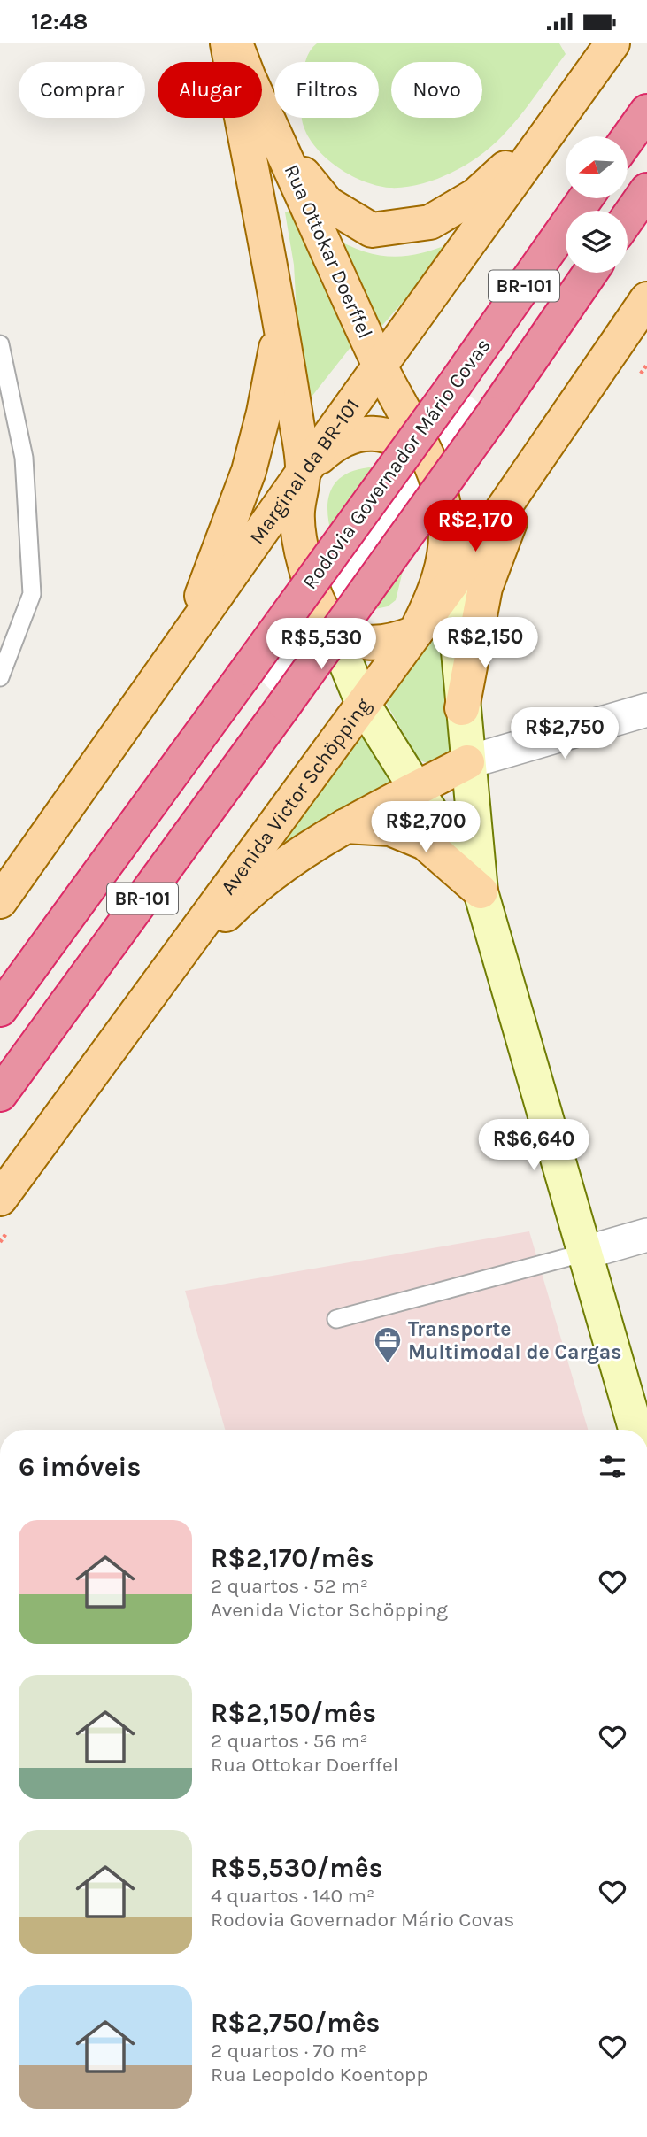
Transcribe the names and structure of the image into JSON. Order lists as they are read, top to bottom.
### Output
{
  "streets": {
    "highway": ["BR-101", "Rodovia Governador Mário Covas"],
    "main road": ["Rua Ottokar Doerffel", "Marginal da BR-101", "Avenida Victor Schöpping"]
  },
  "crossings": [
    ["Rua Ottokar Doerffel", "Marginal da BR-101"],
    ["Rua Ottokar Doerffel", "Avenida Victor Schöpping"],
    ["Marginal da BR-101", "Avenida Victor Schöpping"]
  ],
  "places": {
    "office": ["Transporte Multimodal de Cargas"]
  },
  "north": "left",
  "page": {
    "status": "12:48",
    "chip": [
      "Comprar",
      "Alugar",
      "Filtros",
      "Novo"
    ],
    "price": [
      "R$2,170",
      "R$2,150",
      "R$5,530",
      "R$2,750",
      "R$2,700",
      "R$6,640"
    ],
    "heading": "6 imóveis",
    "list": [
      {
        "name": "R$2,170/mês",
        "note": "2 quartos · 52 m² · Avenida Victor Schöpping"
      },
      {
        "name": "R$2,150/mês",
        "note": "2 quartos · 56 m² · Rua Ottokar Doerffel"
      },
      {
        "name": "R$5,530/mês",
        "note": "4 quartos · 140 m² · Rodovia Governador Mário Covas"
      },
      {
        "name": "R$2,750/mês",
        "note": "2 quartos · 70 m² · Rua Leopoldo Koentopp"
      }
    ]
  }
}
